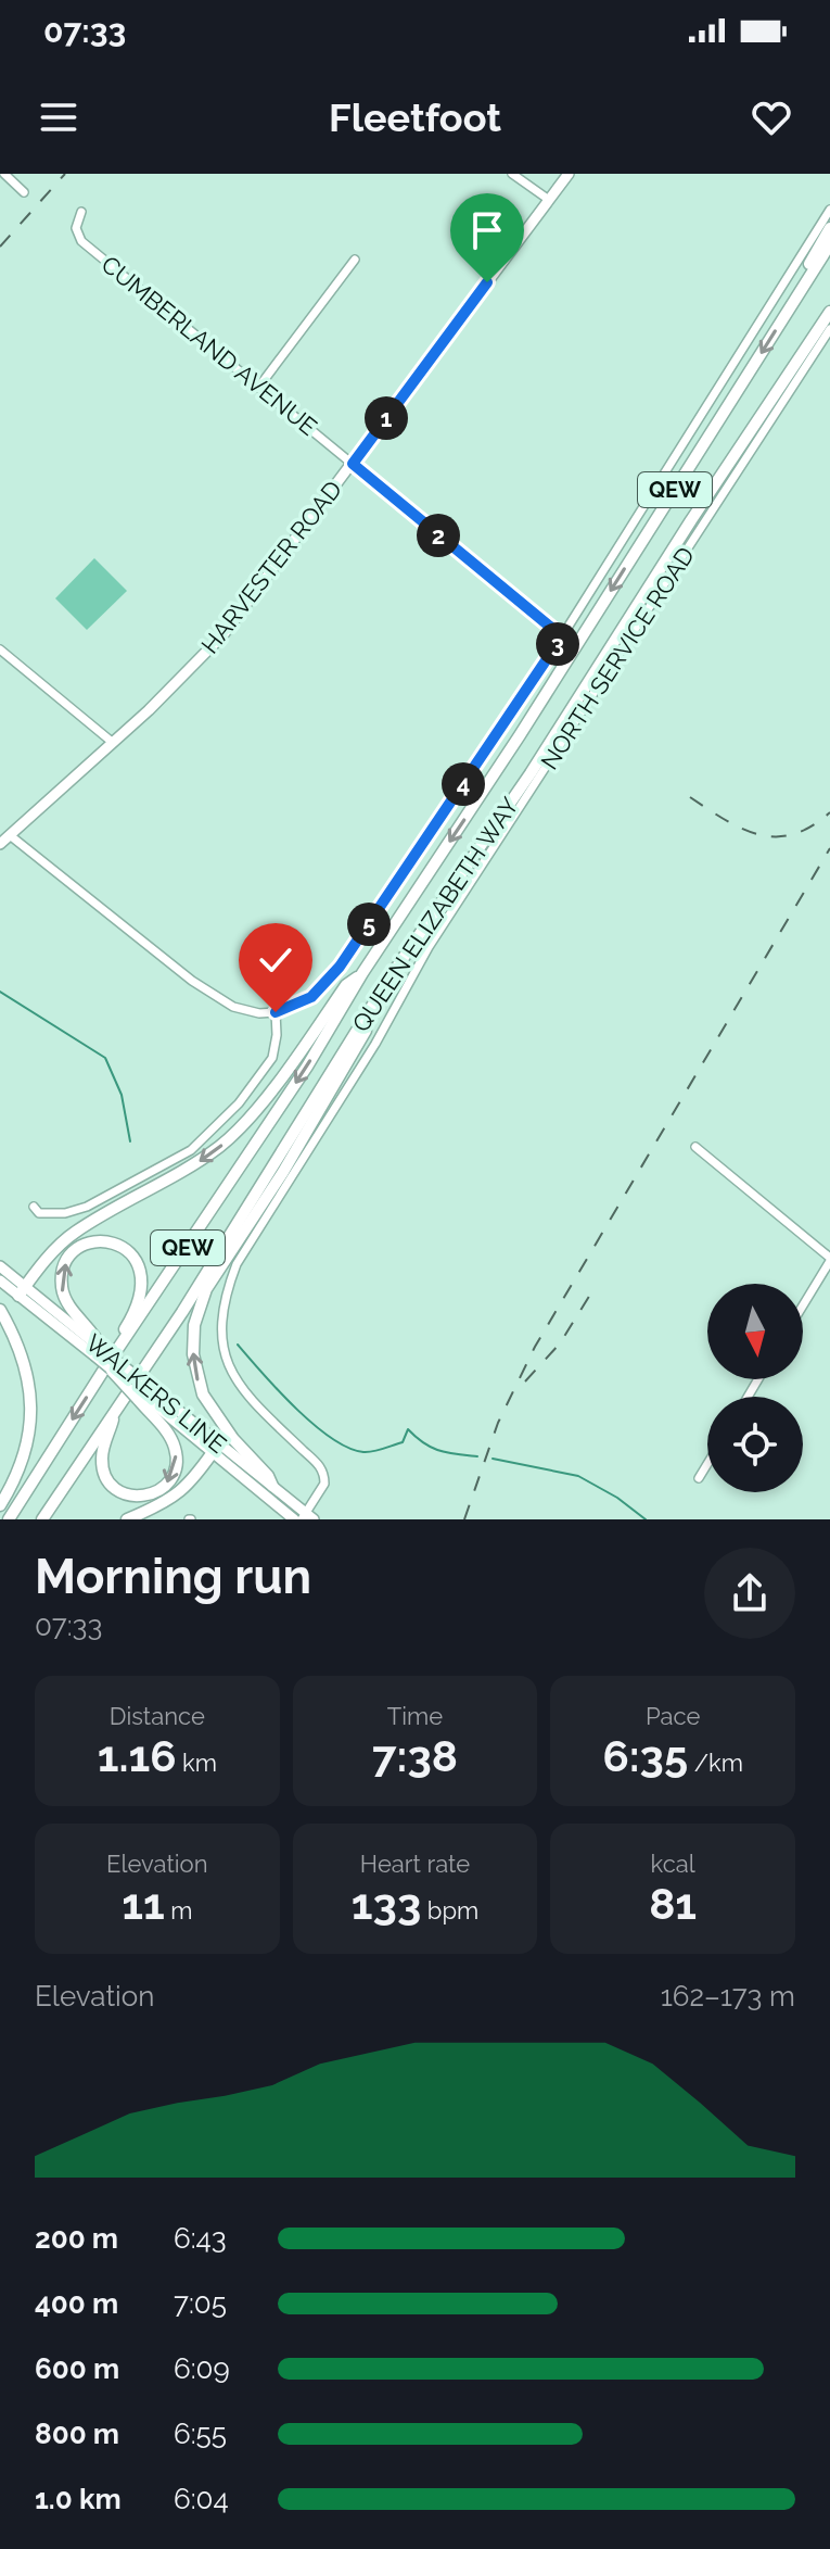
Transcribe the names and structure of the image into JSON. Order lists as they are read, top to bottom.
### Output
{
  "streets": {
    "highway": ["QEW", "QUEEN ELIZABETH WAY"],
    "main road": ["HARVESTER ROAD", "WALKERS LINE"],
    "street": ["CUMBERLAND AVENUE", "NORTH SERVICE ROAD"]
  },
  "crossings": [
    ["CUMBERLAND AVENUE", "HARVESTER ROAD"],
    ["NORTH SERVICE ROAD", "WALKERS LINE"],
    ["QUEEN ELIZABETH WAY", "WALKERS LINE"]
  ],
  "north": "bottom",
  "page": {
    "status": "07:33",
    "header": "Fleetfoot",
    "pins": [
      "1",
      "2",
      "3",
      "4",
      "5"
    ],
    "heading": ["Morning run", "07:33"],
    "stats": [
      ["Distance", "1.16 km"],
      ["Time", "7:38"],
      ["Pace", "6:35 /km"],
      ["Elevation", "11 m"],
      ["Heart rate", "133 bpm"],
      ["kcal", "81"]
    ],
    "chart": ["Elevation", "162–173 m"],
    "list": [
      {
        "name": "200 m",
        "note": "6:43"
      },
      {
        "name": "400 m",
        "note": "7:05"
      },
      {
        "name": "600 m",
        "note": "6:09"
      },
      {
        "name": "800 m",
        "note": "6:55"
      },
      {
        "name": "1.0 km",
        "note": "6:04"
      }
    ]
  }
}
